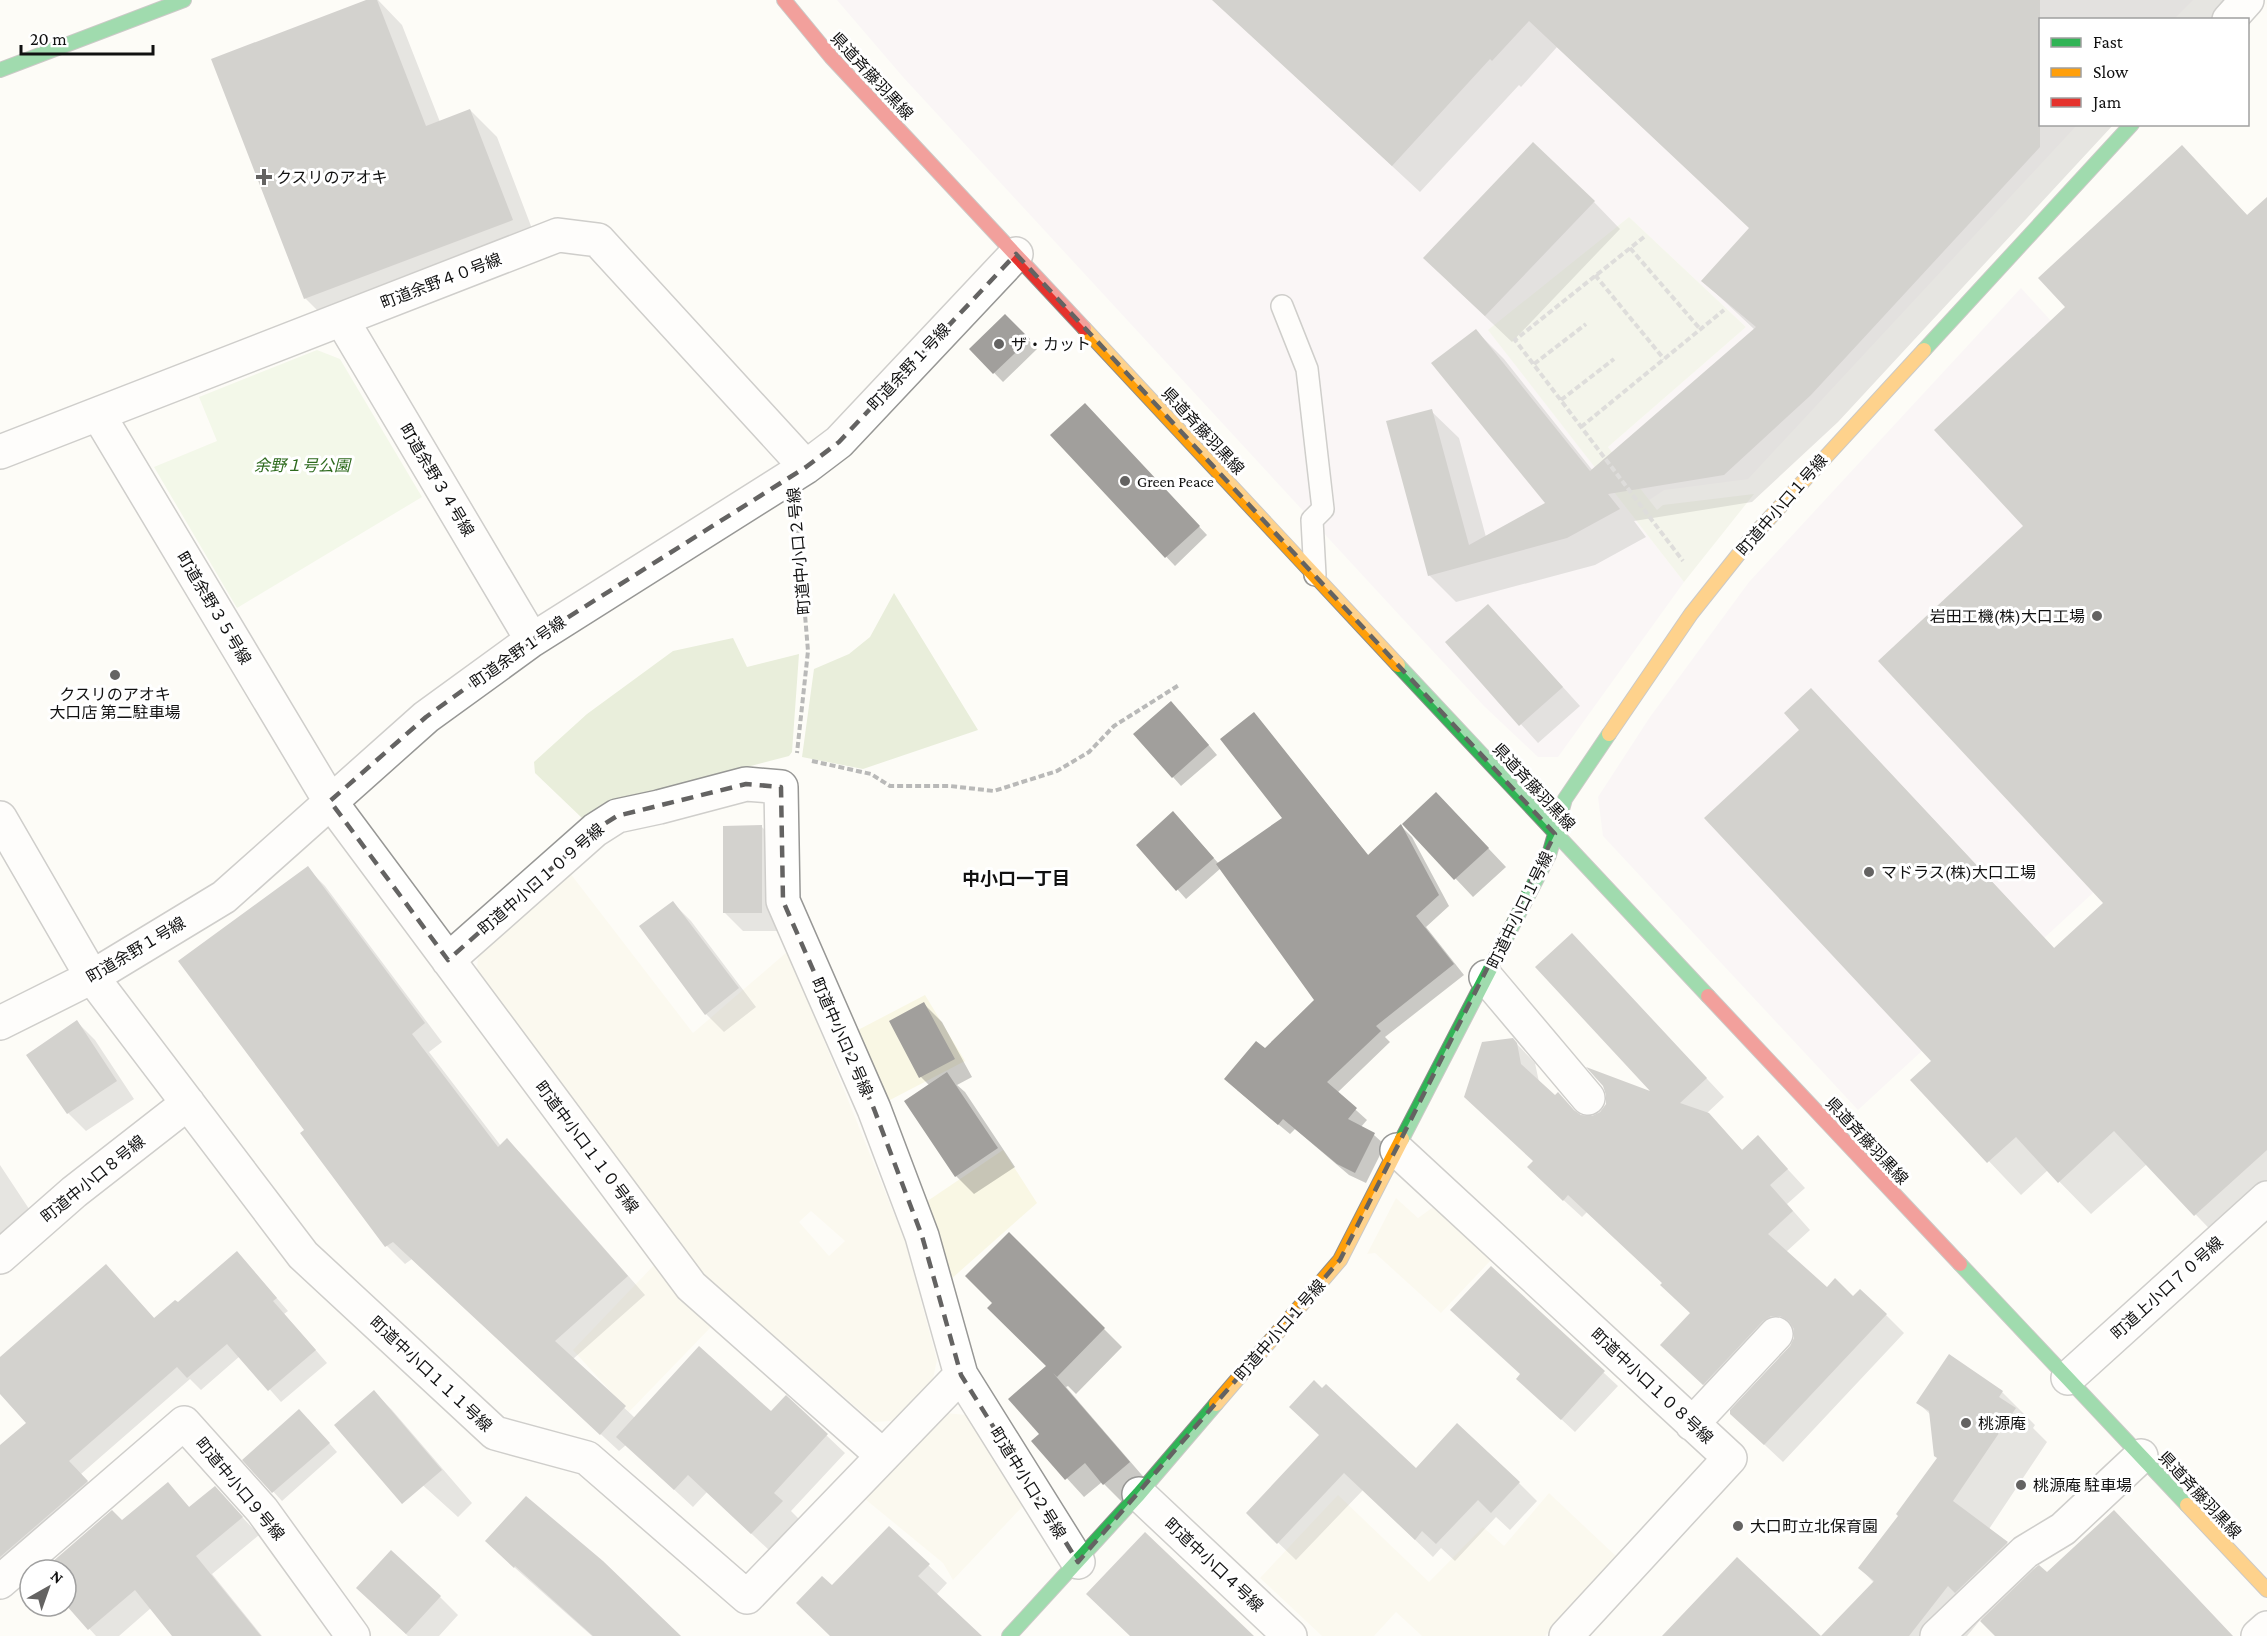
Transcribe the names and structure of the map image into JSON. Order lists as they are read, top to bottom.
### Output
{
  "streets": {
    "main road": ["県道斉藤羽黒線", "町道中小口１号線"],
    "street": [
      "町道余野４０号線",
      "町道余野１号線",
      "町道余野３４号線",
      "町道中小口２号線",
      "町道余野３５号線",
      "町道中小口１０９号線",
      "町道中小口１１０号線",
      "町道中小口８号線",
      "町道上小口７０号線",
      "町道中小口１１１号線",
      "町道中小口１０８号線",
      "町道中小口９号線",
      "町道中小口４号線"
    ]
  },
  "crossings": [
    ["県道斉藤羽黒線", "町道余野１号線"],
    ["県道斉藤羽黒線", "町道中小口１号線"],
    ["県道斉藤羽黒線", "町道上小口７０号線"],
    ["町道余野４０号線", "町道余野１号線"],
    ["町道余野４０号線", "町道余野３４号線"],
    ["町道余野４０号線", "町道中小口２号線"],
    ["町道余野４０号線", "町道余野３５号線"],
    ["町道余野１号線", "町道余野３４号線"],
    ["町道余野１号線", "町道中小口２号線"],
    ["町道余野１号線", "町道余野３５号線"],
    ["町道余野１号線", "町道中小口１１０号線"],
    ["町道余野１号線", "町道中小口１１１号線"],
    ["町道中小口１号線", "町道中小口２号線"],
    ["町道中小口１号線", "町道中小口１０８号線"],
    ["町道中小口１号線", "町道中小口４号線"],
    ["町道中小口２号線", "町道中小口１０９号線"],
    ["町道中小口２号線", "町道中小口１１１号線"],
    ["町道余野３５号線", "町道中小口１１０号線"],
    ["町道中小口１０９号線", "町道中小口１１０号線"],
    ["町道中小口１１０号線", "町道中小口１１１号線"],
    ["町道中小口８号線", "町道中小口１１１号線"]
  ],
  "districts": ["中小口一丁目"],
  "parks": ["余野１号公園"],
  "places": {
    "health": ["クスリのアオキ"],
    "other": [
      "ザ・カット",
      "Green Peace",
      "岩田工機(株)大口工場",
      "クスリのアオキ 大口店 第二駐車場",
      "マドラス(株)大口工場",
      "桃源庵",
      "桃源庵 駐車場",
      "大口町立北保育園"
    ]
  },
  "legend": ["Fast", "Slow", "Jam"],
  "scale_bar": "20 m",
  "north": "top right"
}
